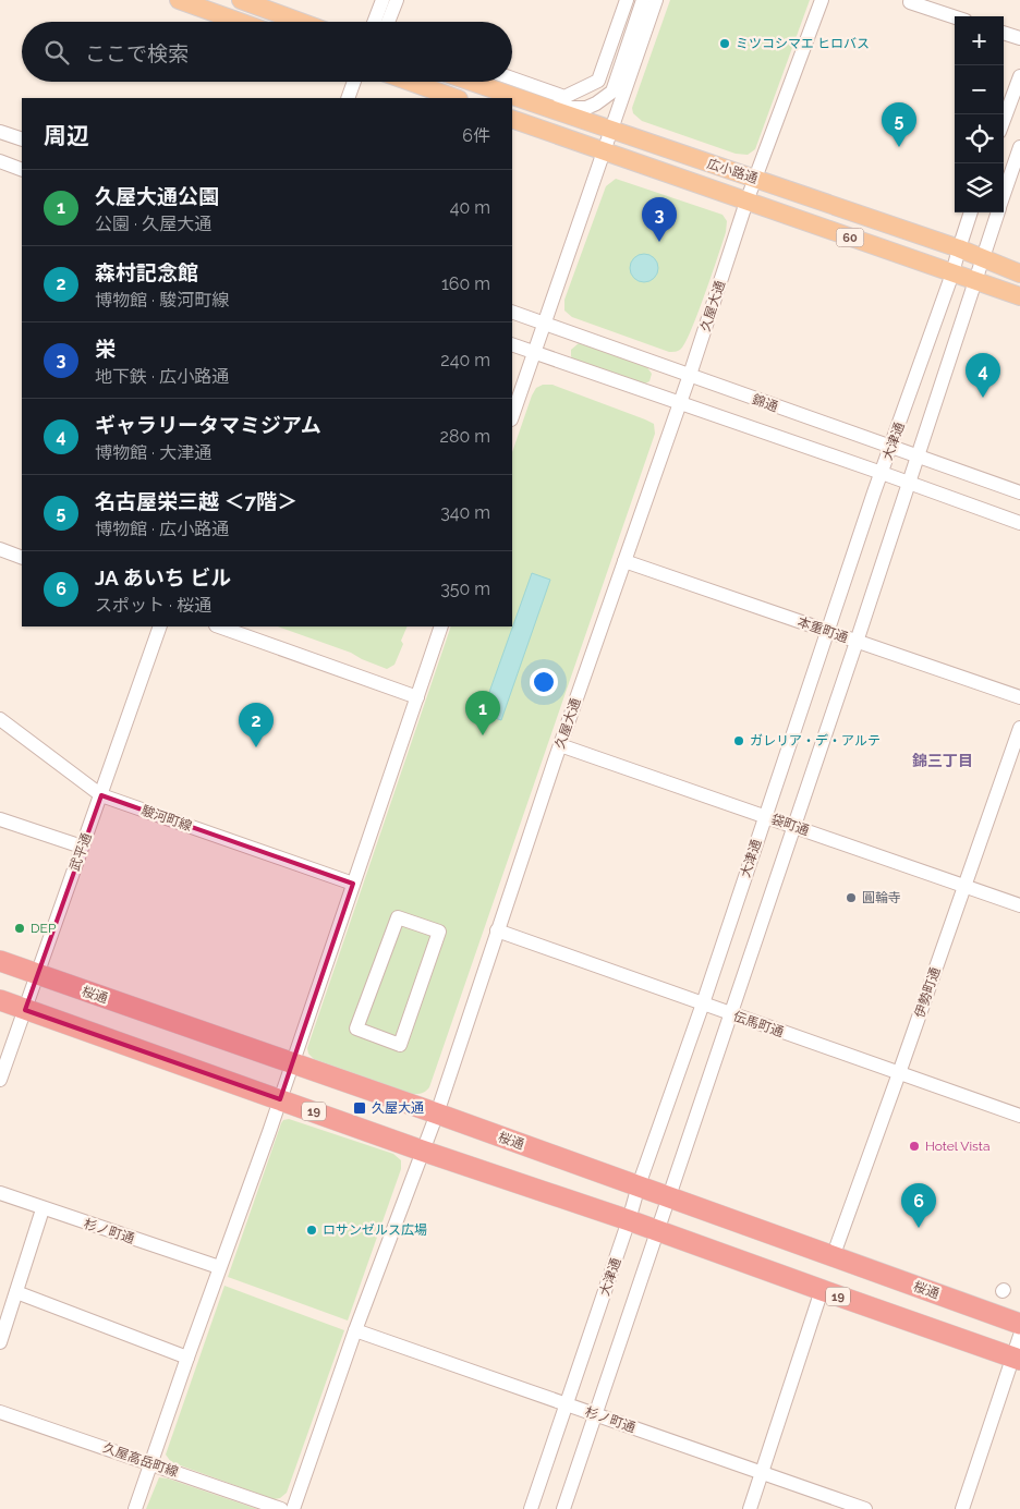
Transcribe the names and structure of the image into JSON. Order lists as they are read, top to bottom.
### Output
{
  "streets": {
    "highway": ["桜通", "19"],
    "main road": ["広小路通", "60"],
    "street": [
      "久屋大通",
      "錦通",
      "大津通",
      "本重町通",
      "駿河町線",
      "袋町通",
      "武平通",
      "伊勢町通",
      "伝馬町通",
      "杉ノ町通",
      "久屋高岳町線"
    ]
  },
  "crossings": [
    ["広小路通", "久屋大通"],
    ["広小路通", "大津通"],
    ["久屋大通", "錦通"],
    ["久屋大通", "本重町通"],
    ["久屋大通", "袋町通"],
    ["久屋大通", "桜通"],
    ["久屋大通", "伝馬町通"],
    ["久屋大通", "19"],
    ["久屋大通", "杉ノ町通"],
    ["錦通", "大津通"],
    ["大津通", "本重町通"],
    ["大津通", "袋町通"],
    ["大津通", "桜通"],
    ["大津通", "伝馬町通"],
    ["大津通", "19"],
    ["大津通", "杉ノ町通"],
    ["駿河町線", "武平通"],
    ["袋町通", "伊勢町通"],
    ["武平通", "桜通"],
    ["武平通", "19"],
    ["伊勢町通", "桜通"],
    ["伊勢町通", "伝馬町通"]
  ],
  "districts": ["錦三丁目"],
  "places": {
    "other": [
      "ミツコシマエ ヒロバス",
      "ガレリア・デ・アルテ",
      "圓輪寺",
      "DEP",
      "Hotel Vista",
      "ロサンゼルス広場"
    ],
    "transit": ["久屋大通"]
  },
  "page": {
    "map_buttons": ["+", "−"],
    "search": "ここで検索",
    "heading": ["周辺", "6件"],
    "pins": [
      "5",
      "3",
      "4",
      "1",
      "2",
      "6"
    ],
    "list": [
      {
        "mark": "1",
        "name": "久屋大通公園",
        "note": "公園 · 久屋大通",
        "value": "40 m"
      },
      {
        "mark": "2",
        "name": "森村記念館",
        "note": "博物館 · 駿河町線",
        "value": "160 m"
      },
      {
        "mark": "3",
        "name": "栄",
        "note": "地下鉄 · 広小路通",
        "value": "240 m"
      },
      {
        "mark": "4",
        "name": "ギャラリータマミジアム",
        "note": "博物館 · 大津通",
        "value": "280 m"
      },
      {
        "mark": "5",
        "name": "名古屋栄三越 ＜7階＞",
        "note": "博物館 · 広小路通",
        "value": "340 m"
      },
      {
        "mark": "6",
        "name": "JA あいち ビル",
        "note": "スポット · 桜通",
        "value": "350 m"
      }
    ]
  }
}
